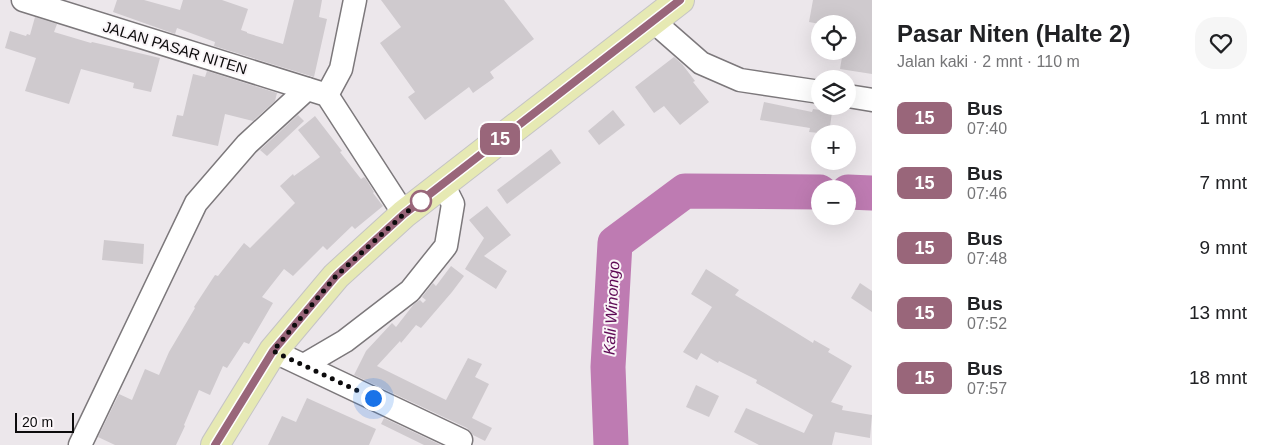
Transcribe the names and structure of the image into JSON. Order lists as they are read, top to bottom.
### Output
{
  "streets": {
    "street": ["JALAN PASAR NITEN"]
  },
  "water": ["Kali Winongo"],
  "lines": ["bus line 15"],
  "scale_bar": "20 m",
  "page": {
    "on_map": "15",
    "heading": ["Pasar Niten (Halte 2)", "Jalan kaki · 2 mnt · 110 m"],
    "map_buttons": ["+", "−"],
    "list": [
      {
        "mark": "15",
        "name": "Bus",
        "note": "07:40",
        "value": "1 mnt"
      },
      {
        "mark": "15",
        "name": "Bus",
        "note": "07:46",
        "value": "7 mnt"
      },
      {
        "mark": "15",
        "name": "Bus",
        "note": "07:48",
        "value": "9 mnt"
      },
      {
        "mark": "15",
        "name": "Bus",
        "note": "07:52",
        "value": "13 mnt"
      },
      {
        "mark": "15",
        "name": "Bus",
        "note": "07:57",
        "value": "18 mnt"
      }
    ],
    "scale": "20 m"
  }
}
